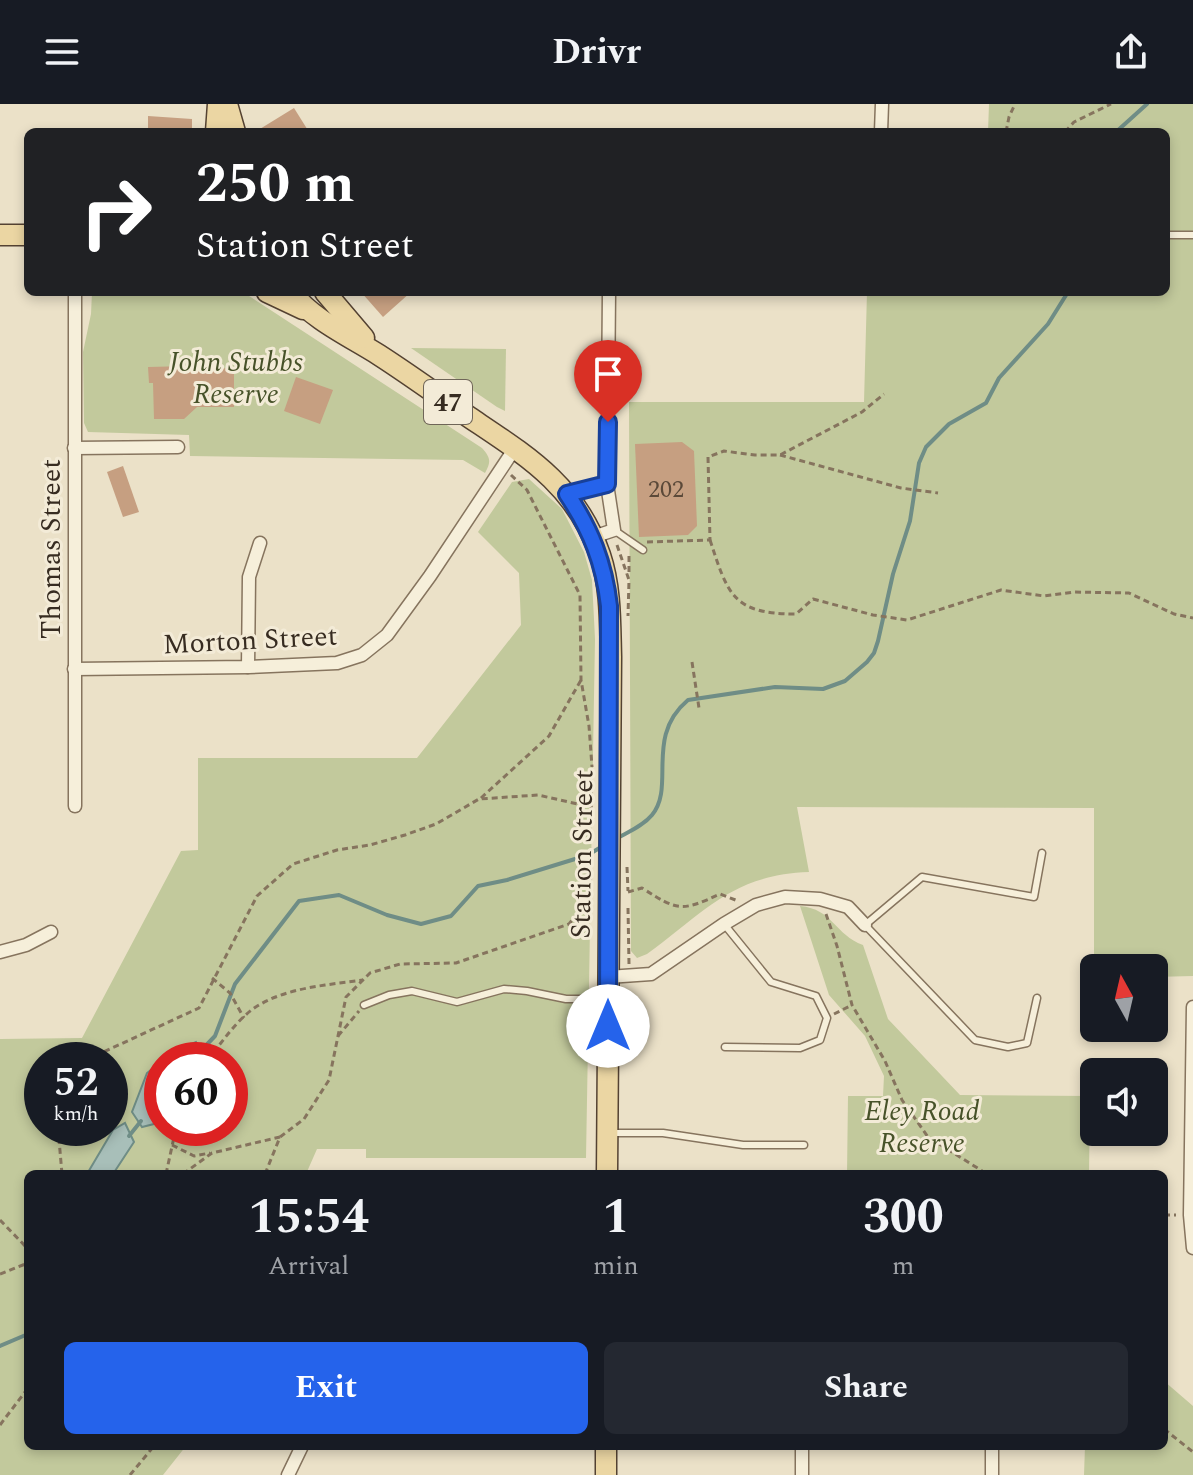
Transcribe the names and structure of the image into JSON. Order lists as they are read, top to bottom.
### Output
{
  "streets": {
    "main road": ["47", "Station Street"],
    "street": ["Thomas Street", "Morton Street"]
  },
  "crossings": [
    ["Thomas Street", "Morton Street"],
    ["Morton Street", "Station Street"]
  ],
  "parks": ["John Stubbs Reserve", "Eley Road Reserve"],
  "house_numbers": ["202"],
  "north": "top",
  "page": {
    "header": "Drivr",
    "turn": ["250 m", "Station Street"],
    "speed": "52 km/h",
    "limit": "60",
    "eta": [
      "15:54",
      "Arrival",
      "1",
      "min",
      "300",
      "m"
    ],
    "buttons": ["Exit", "Share"]
  }
}
